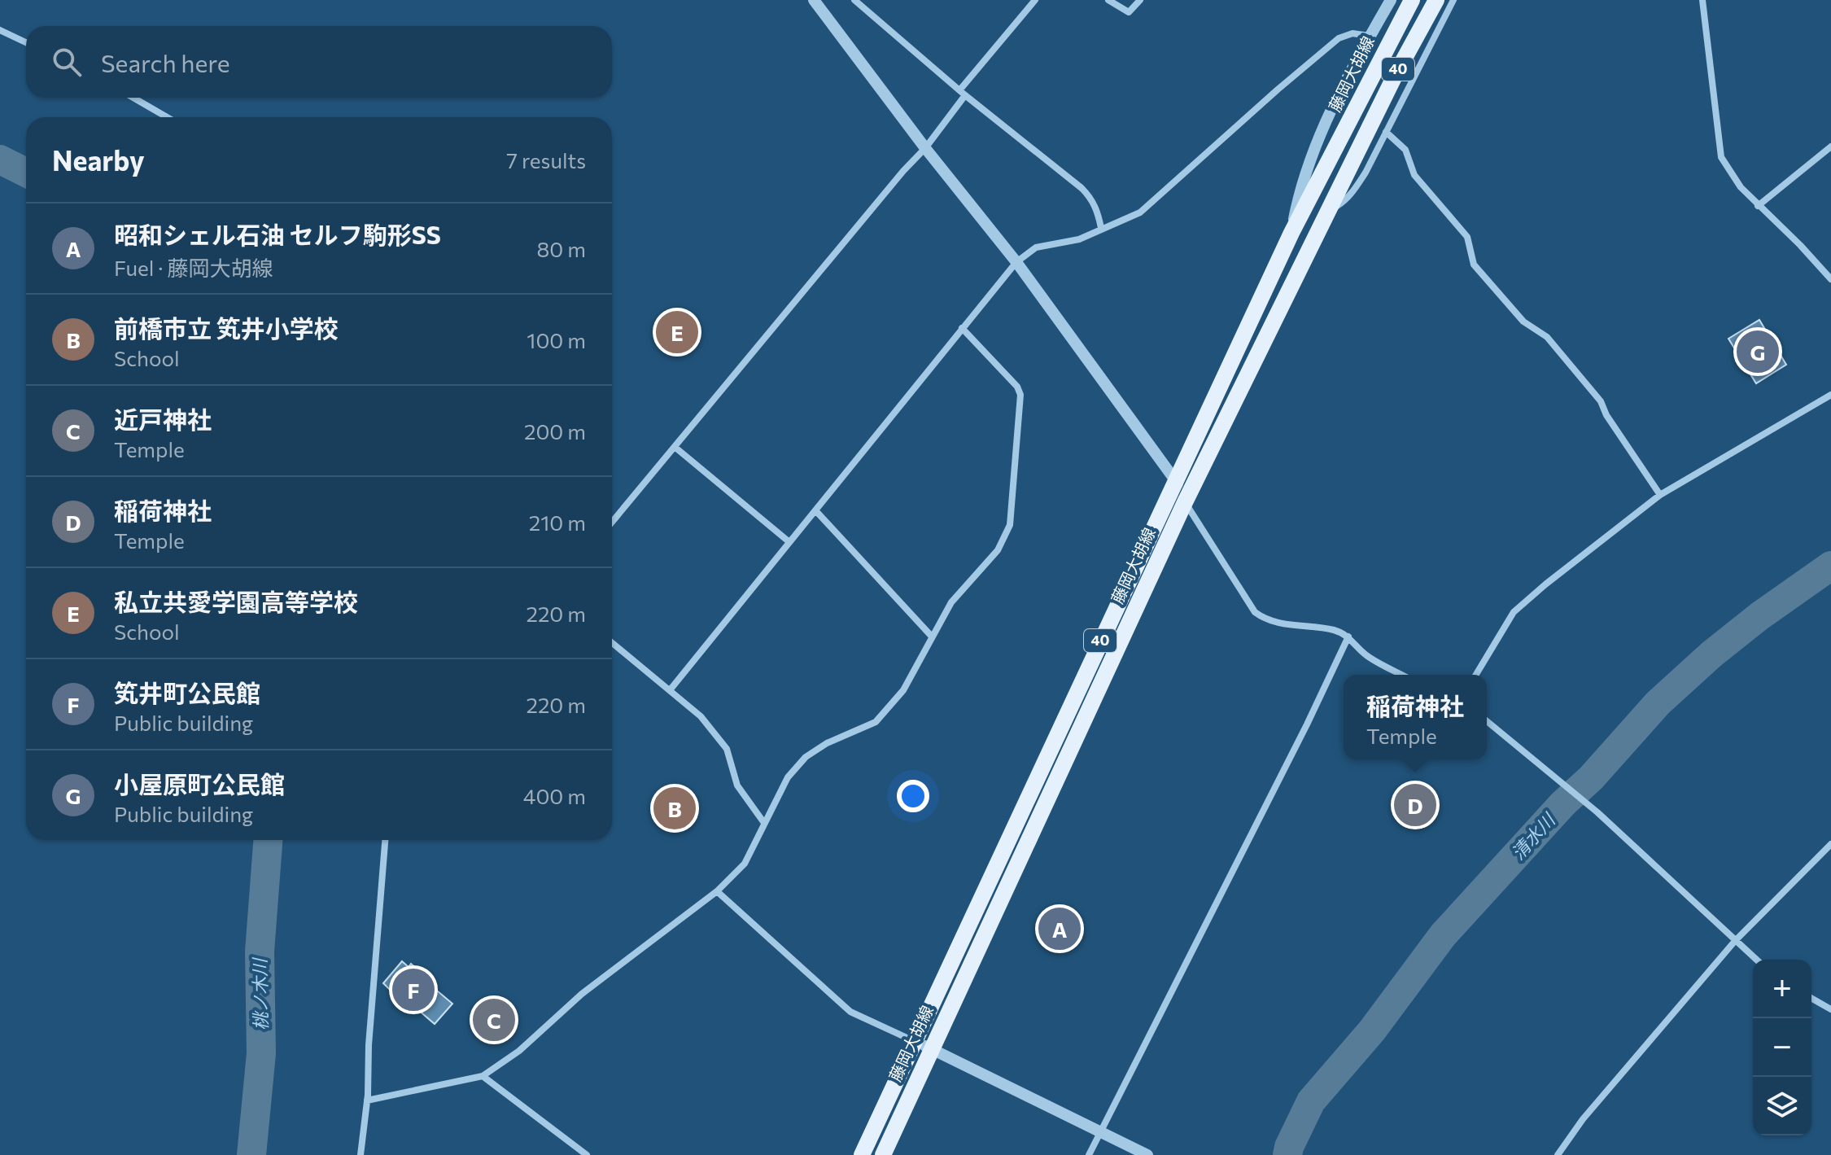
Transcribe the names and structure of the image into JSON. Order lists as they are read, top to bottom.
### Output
{
  "streets": {
    "main road": ["40", "藤岡大胡線"]
  },
  "water": ["清水川", "桃ノ木川"],
  "page": {
    "search": "Search here",
    "heading": ["Nearby", "7 results"],
    "list": [
      {
        "mark": "A",
        "name": "昭和シェル石油 セルフ駒形SS",
        "note": "Fuel · 藤岡大胡線",
        "value": "80 m"
      },
      {
        "mark": "B",
        "name": "前橋市立 笂井小学校",
        "note": "School",
        "value": "100 m"
      },
      {
        "mark": "C",
        "name": "近戸神社",
        "note": "Temple",
        "value": "200 m"
      },
      {
        "mark": "D",
        "name": "稲荷神社",
        "note": "Temple",
        "value": "210 m"
      },
      {
        "mark": "E",
        "name": "私立共愛学園高等学校",
        "note": "School",
        "value": "220 m"
      },
      {
        "mark": "F",
        "name": "笂井町公民館",
        "note": "Public building",
        "value": "220 m"
      },
      {
        "mark": "G",
        "name": "小屋原町公民館",
        "note": "Public building",
        "value": "400 m"
      }
    ],
    "pins": [
      "E",
      "G",
      "D",
      "B",
      "A",
      "F",
      "C"
    ],
    "popup": ["稲荷神社", "Temple"],
    "map_buttons": ["+", "−"]
  }
}
